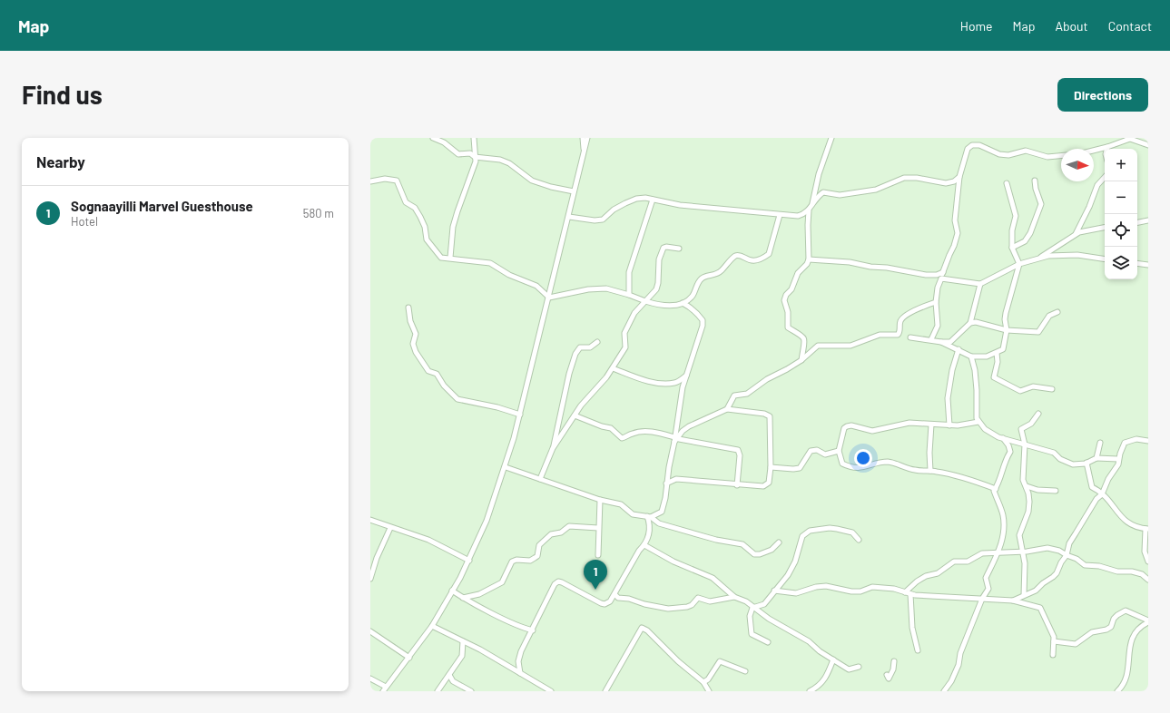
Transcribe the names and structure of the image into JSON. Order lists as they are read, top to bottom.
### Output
{
  "north": "right",
  "page": {
    "header": "Map",
    "nav": [
      "Home",
      "Map",
      "About",
      "Contact"
    ],
    "buttons": "Directions",
    "title": "Find us",
    "heading": "Nearby",
    "map_buttons": ["+", "−"],
    "list": [
      {
        "mark": "1",
        "name": "Sognaayilli Marvel Guesthouse",
        "note": "Hotel",
        "value": "580 m"
      }
    ],
    "pins": "1"
  }
}
